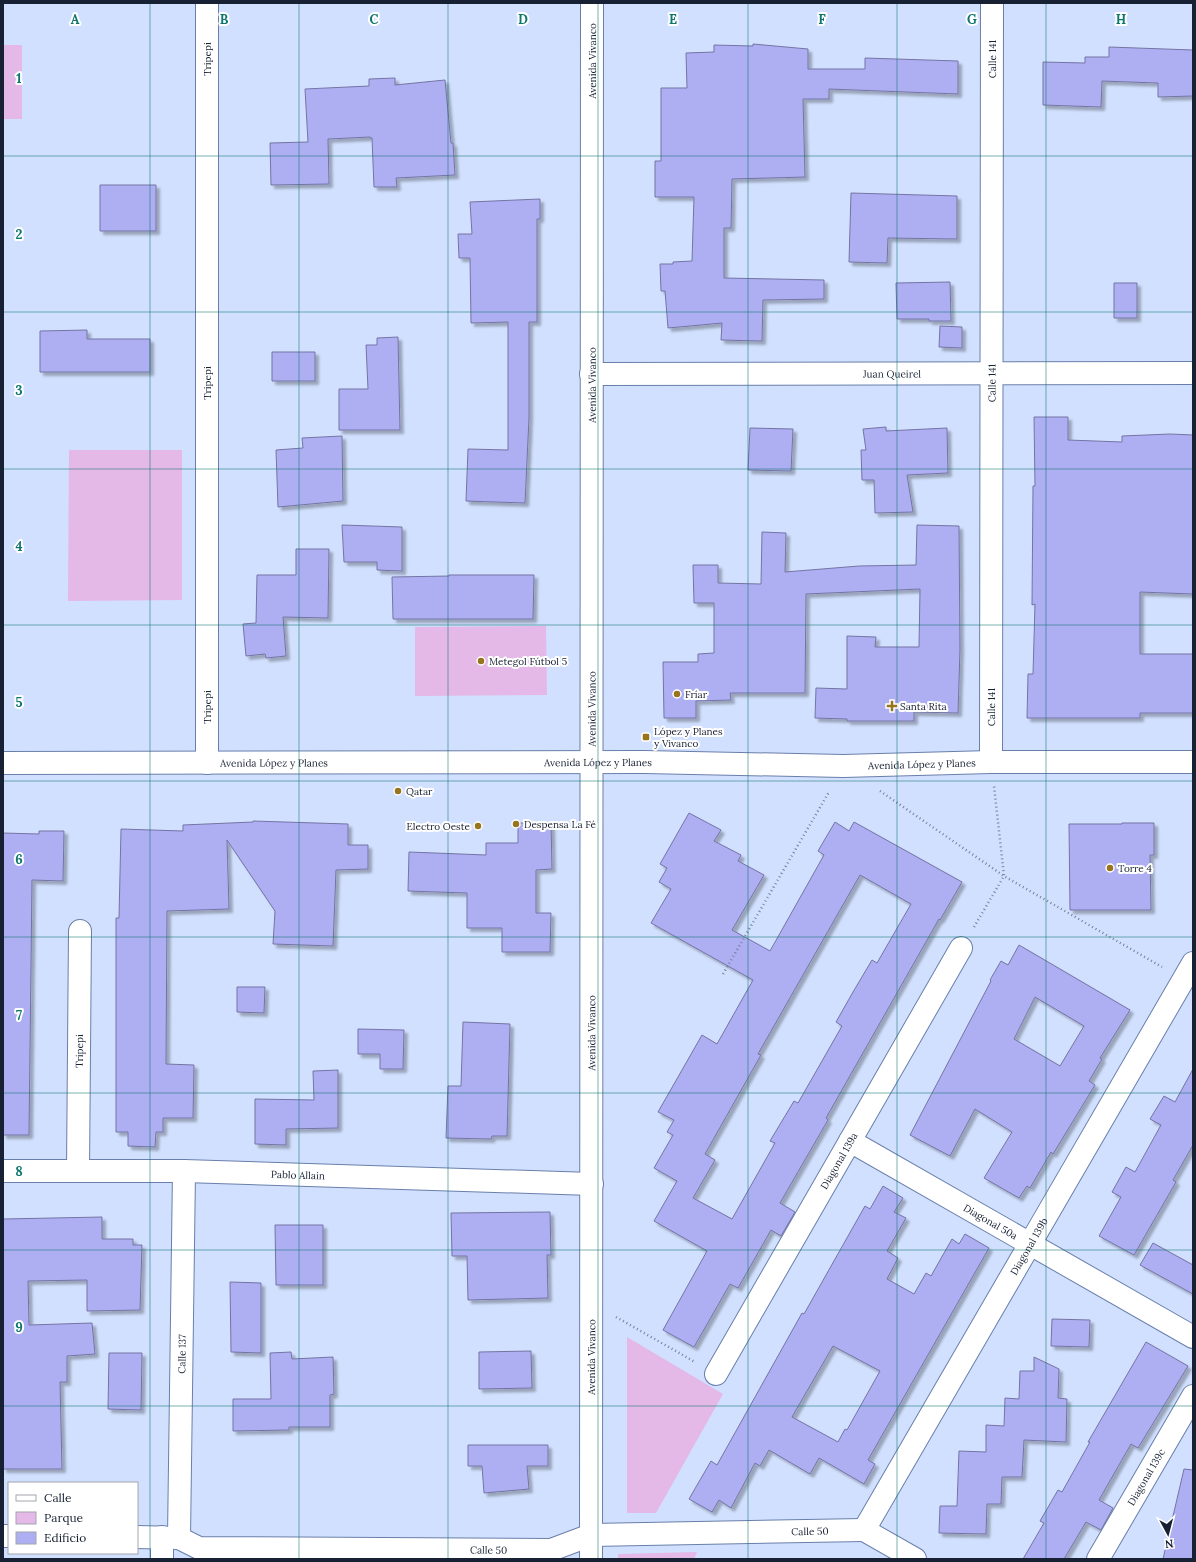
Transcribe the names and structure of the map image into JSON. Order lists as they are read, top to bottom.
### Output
{
  "streets": {
    "street": [
      "Tripepi",
      "Calle 141",
      "Avenida Vivanco",
      "Juan Queirel",
      "Avenida López y Planes",
      "Diagonal 139a",
      "Pablo Allain",
      "Diagonal 50a",
      "Diagonal 139b",
      "Calle 137",
      "Diagonal 139c",
      "Calle 50"
    ]
  },
  "crossings": [
    ["Tripepi", "Avenida López y Planes"],
    ["Tripepi", "Pablo Allain"],
    ["Calle 141", "Juan Queirel"],
    ["Calle 141", "Avenida López y Planes"],
    ["Avenida Vivanco", "Juan Queirel"],
    ["Avenida Vivanco", "Avenida López y Planes"],
    ["Avenida Vivanco", "Pablo Allain"],
    ["Avenida Vivanco", "Calle 50"],
    ["Diagonal 139a", "Diagonal 50a"],
    ["Pablo Allain", "Calle 137"],
    ["Diagonal 50a", "Diagonal 139b"],
    ["Diagonal 139b", "Calle 50"],
    ["Calle 137", "Calle 50"]
  ],
  "places": {
    "other": [
      "Metegol Fútbol 5",
      "Fríar",
      "Qatar",
      "Despensa La Fé",
      "Electro Oeste",
      "Torre 4"
    ],
    "health": ["Santa Rita"],
    "transit": ["López y Planes y Vivanco"]
  },
  "legend": ["Calle", "Parque", "Edificio"],
  "north": "bottom",
  "grid": {
    "columns": [
      "A",
      "B",
      "C",
      "D",
      "E",
      "F",
      "G",
      "H"
    ],
    "rows": [
      "1",
      "2",
      "3",
      "4",
      "5",
      "6",
      "7",
      "8",
      "9"
    ]
  }
}
